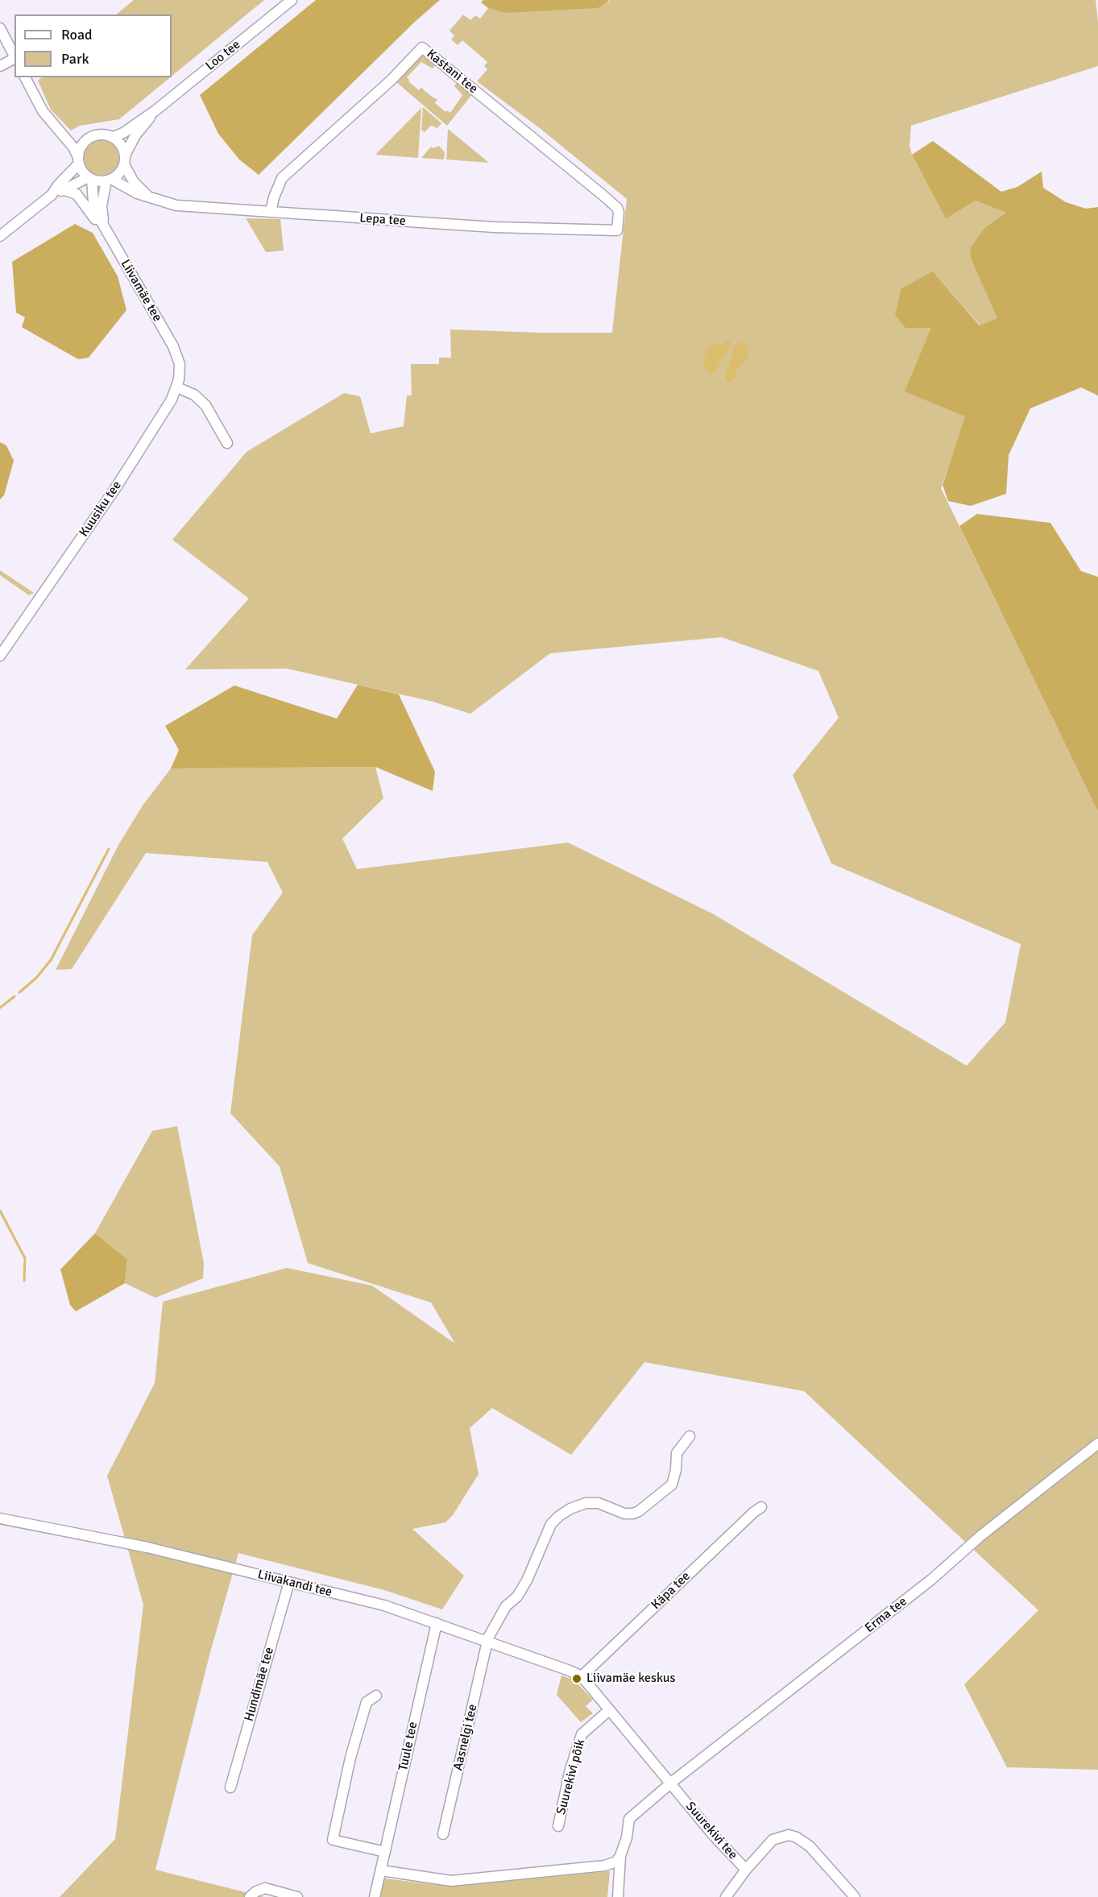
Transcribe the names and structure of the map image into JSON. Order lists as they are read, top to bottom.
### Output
{
  "streets": {
    "street": [
      "Loo tee",
      "Kastani tee",
      "Lepa tee",
      "Liivamäe tee",
      "Kuusiku tee",
      "Liivakandi tee",
      "Käpa tee",
      "Erma tee",
      "Hundimäe tee",
      "Aasnelgi tee",
      "Tuule tee",
      "Suurekivi põik",
      "Suurekivi tee"
    ]
  },
  "crossings": [
    ["Loo tee", "Lepa tee"],
    ["Loo tee", "Liivamäe tee"],
    ["Kastani tee", "Lepa tee"],
    ["Lepa tee", "Liivamäe tee"],
    ["Liivamäe tee", "Kuusiku tee"],
    ["Liivakandi tee", "Käpa tee"],
    ["Liivakandi tee", "Hundimäe tee"],
    ["Liivakandi tee", "Aasnelgi tee"],
    ["Liivakandi tee", "Tuule tee"],
    ["Liivakandi tee", "Suurekivi tee"],
    ["Käpa tee", "Suurekivi tee"],
    ["Erma tee", "Suurekivi tee"],
    ["Suurekivi põik", "Suurekivi tee"]
  ],
  "places": ["Liivamäe keskus"],
  "legend": ["Road", "Park"]
}
